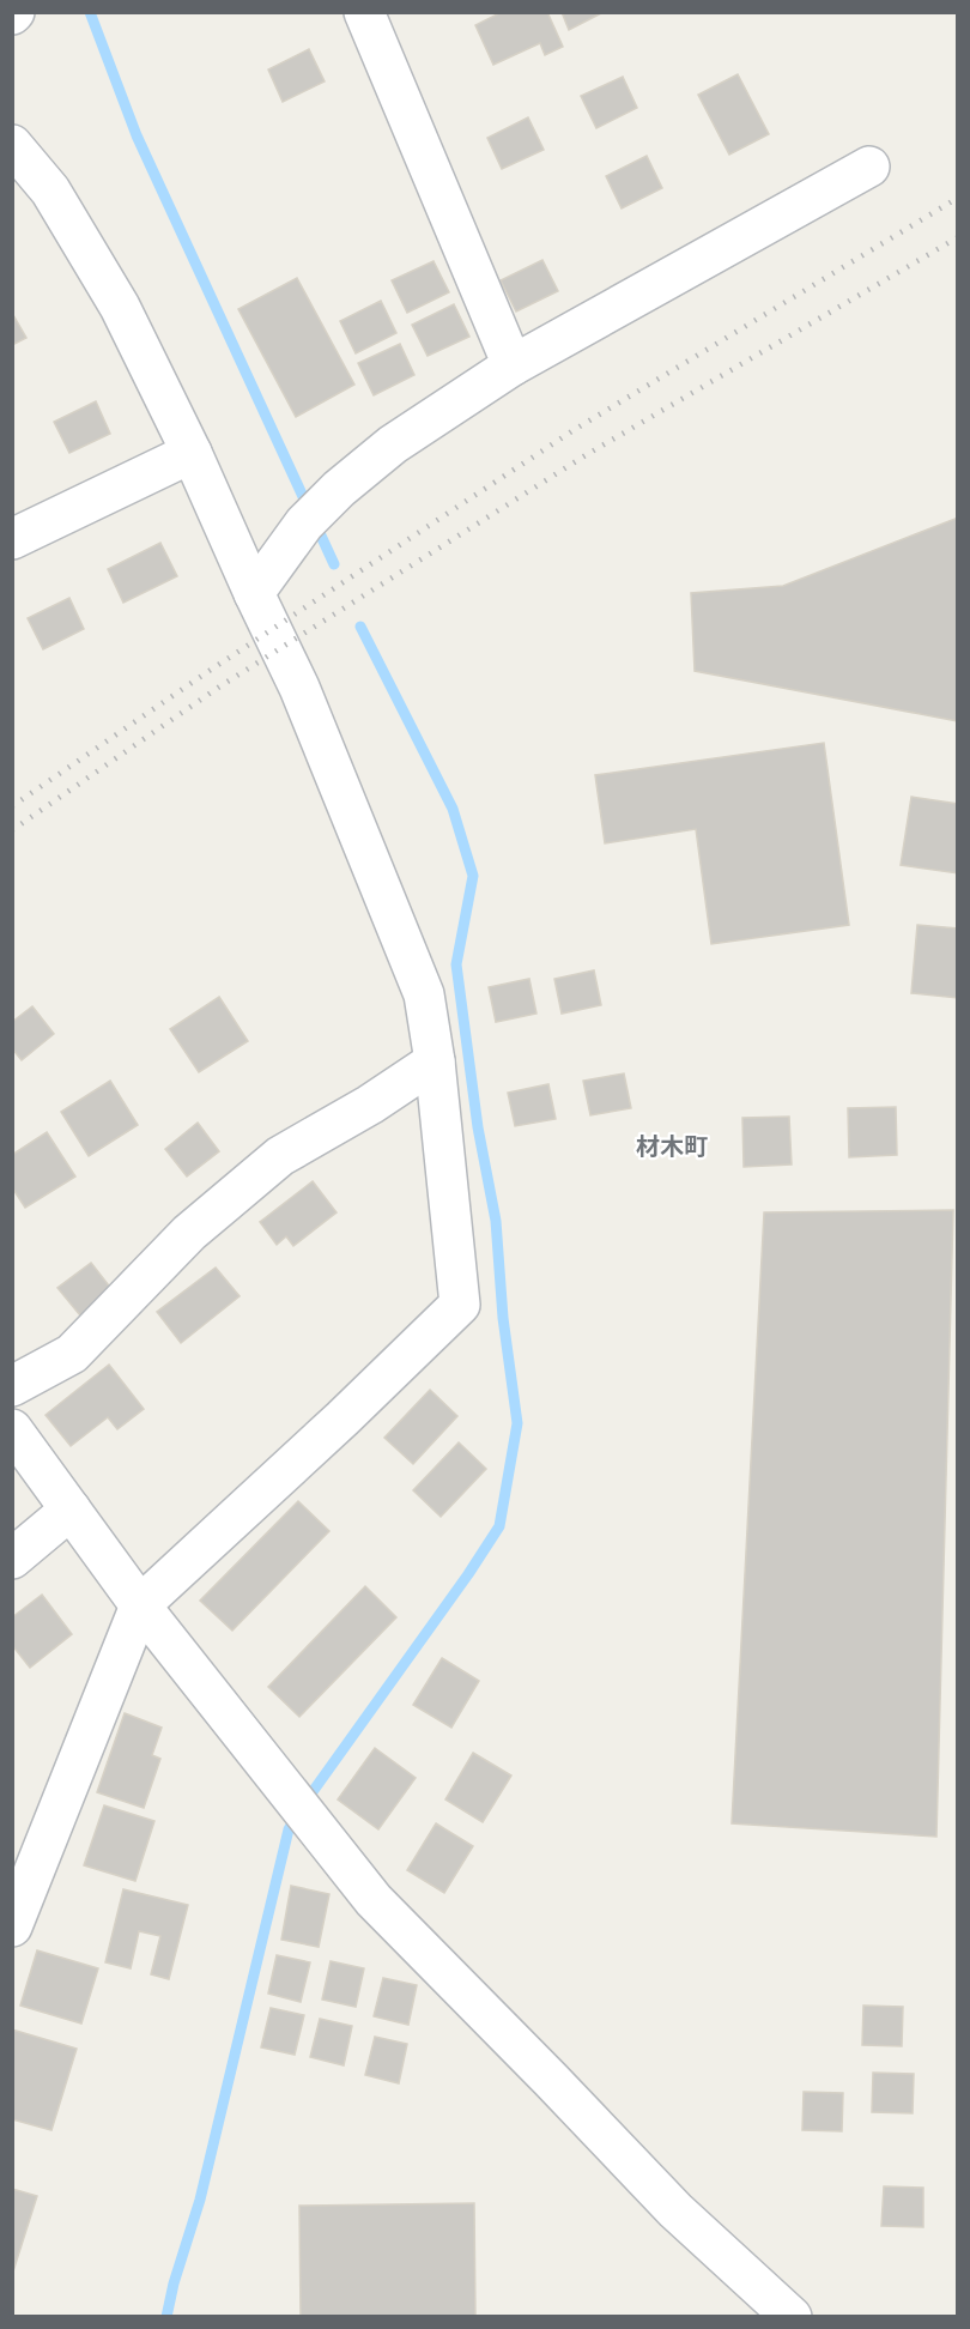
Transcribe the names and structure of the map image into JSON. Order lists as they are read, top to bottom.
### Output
{
  "districts": ["材木町"]
}
